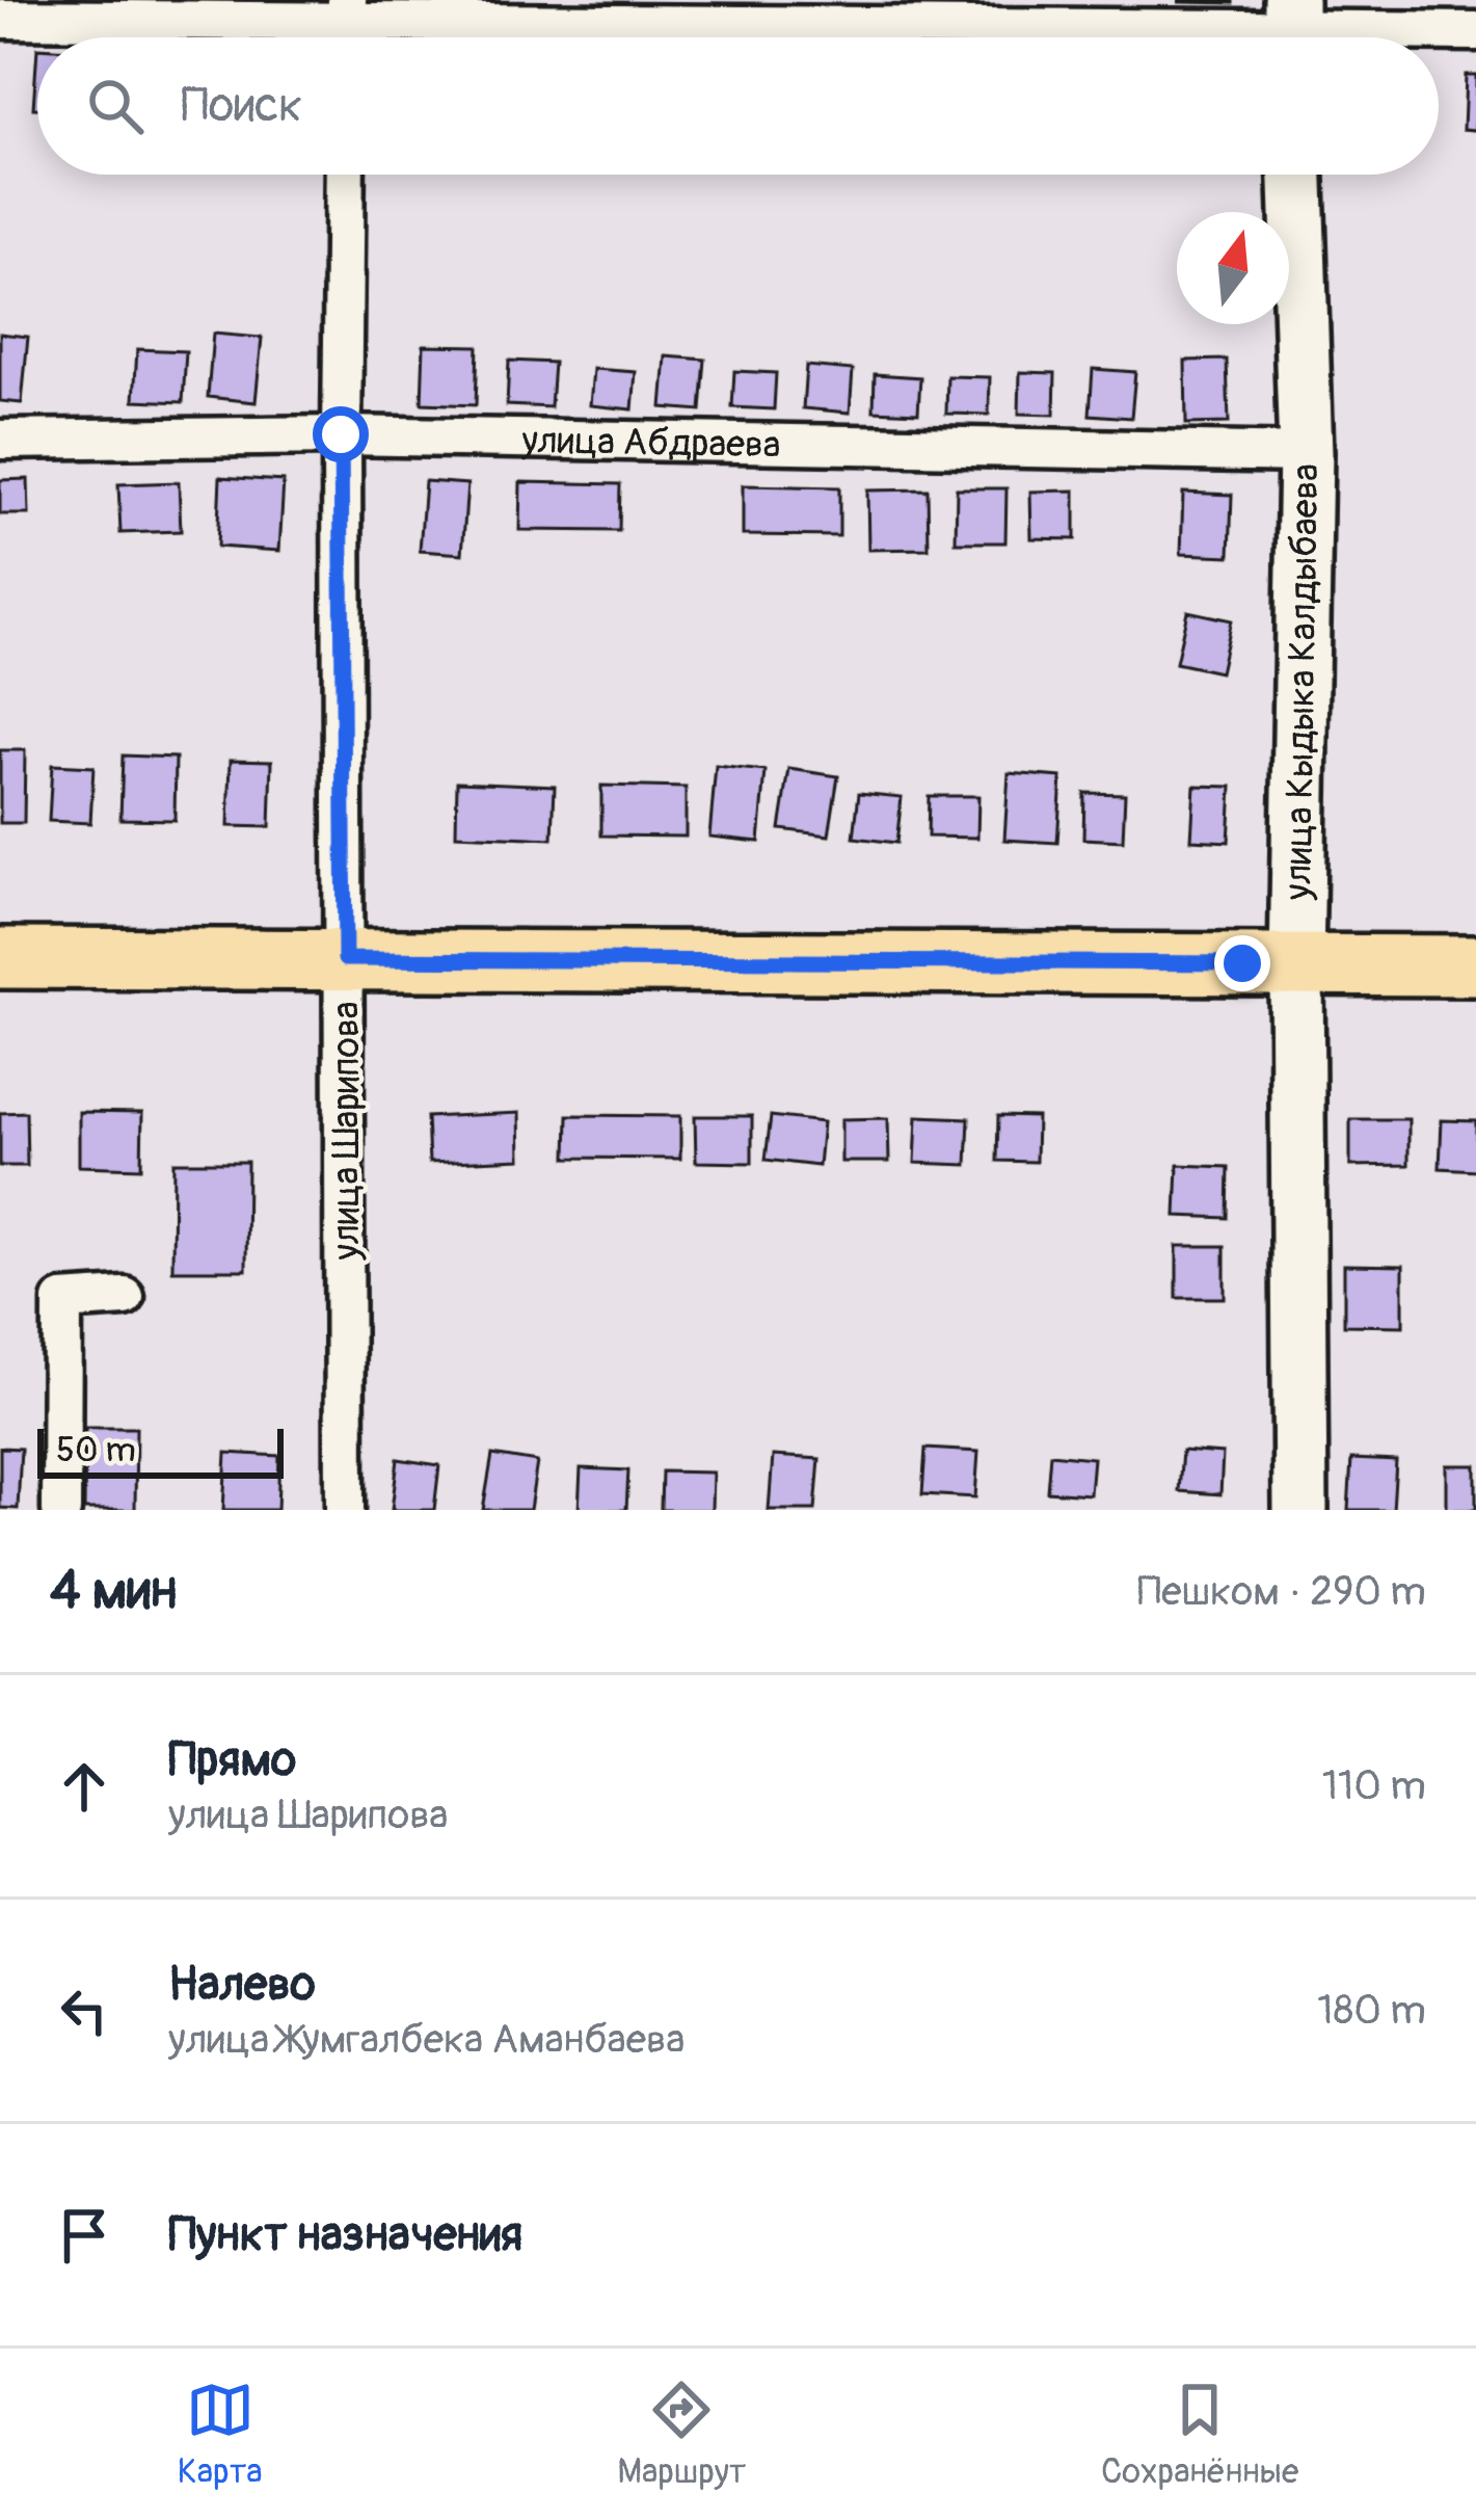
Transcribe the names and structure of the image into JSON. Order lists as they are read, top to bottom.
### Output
{
  "streets": {
    "street": ["улица Абдраева", "улица Кыдыка Калдыбаева", "улица Шарипова"]
  },
  "crossings": [
    ["улица Абдраева", "улица Кыдыка Калдыбаева"],
    ["улица Абдраева", "улица Шарипова"]
  ],
  "scale_bar": "50 m",
  "north": "top",
  "page": {
    "search": "Поиск",
    "scale": "50 m",
    "heading": ["4 мин", "Пешком · 290 m"],
    "list": [
      ["Прямо", "улица Шарипова", "110 m"],
      ["Налево", "улица Жумгалбека Аманбаева", "180 m"],
      "Пункт назначения"
    ],
    "nav": ["Карта", "Маршрут", "Сохранённые"]
  }
}
